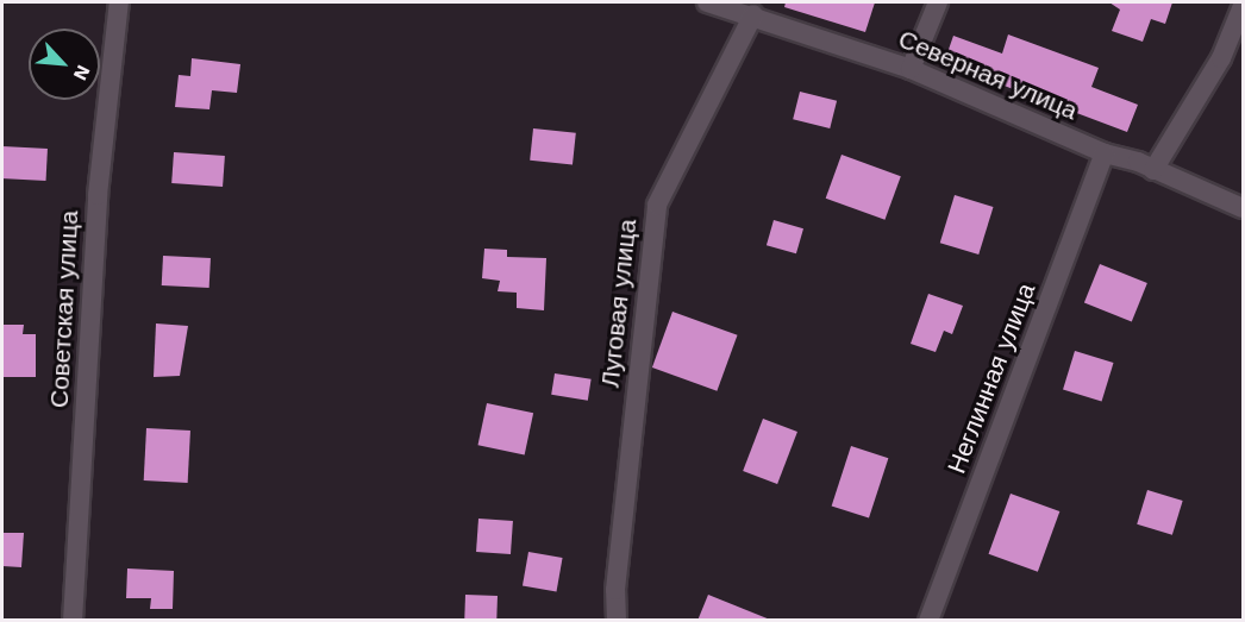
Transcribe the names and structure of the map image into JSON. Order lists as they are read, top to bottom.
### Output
{
  "streets": {
    "street": [
      "Северная улица",
      "Луговая улица",
      "Советская улица",
      "Неглинная улица"
    ]
  },
  "crossings": [
    ["Северная улица", "Луговая улица"],
    ["Северная улица", "Неглинная улица"]
  ],
  "north": "bottom right"
}
